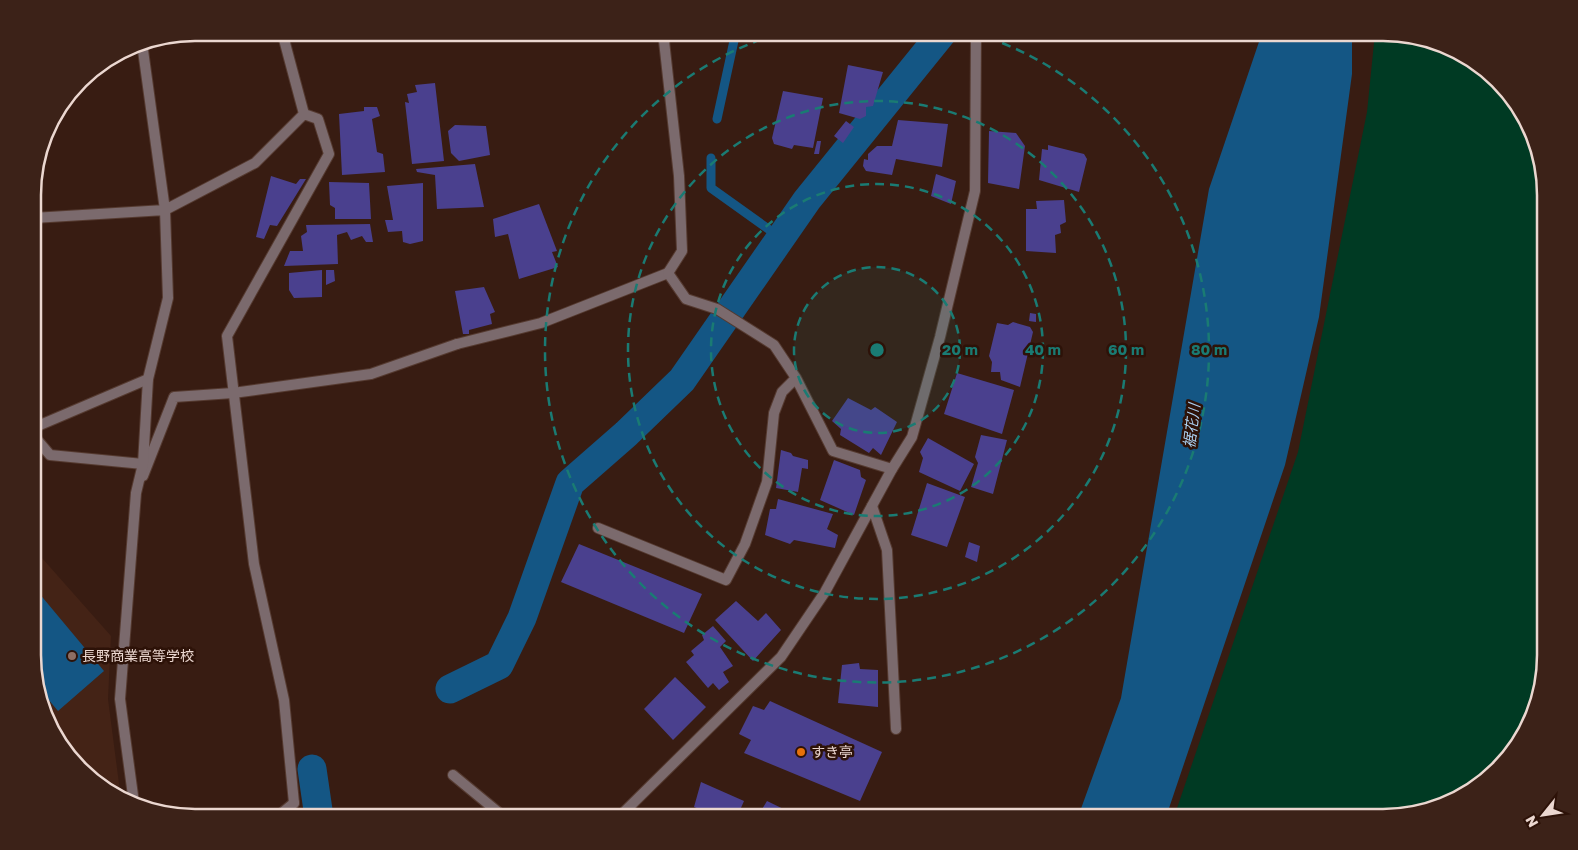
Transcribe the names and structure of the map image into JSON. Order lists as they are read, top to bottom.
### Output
{
  "water": ["裾花川"],
  "places": ["長野商業高等学校", "すき亭"],
  "north": "bottom left",
  "rings": [
    "20 m",
    "40 m",
    "60 m",
    "80 m"
  ]
}
